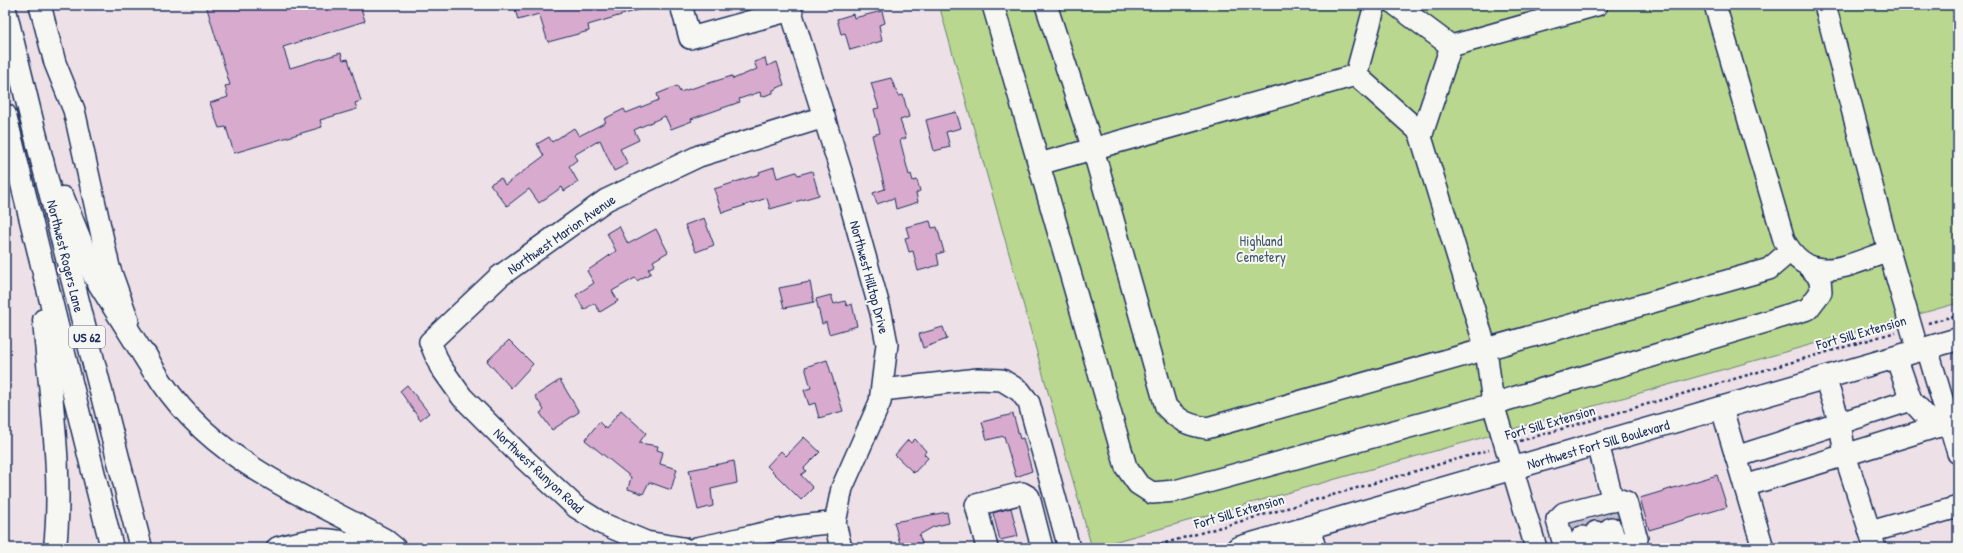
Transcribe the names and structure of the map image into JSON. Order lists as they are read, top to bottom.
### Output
{
  "streets": {
    "main road": ["Northwest Rogers Lane", "US 62", "Northwest Fort Sill Boulevard"],
    "street": ["Northwest Marion Avenue", "Northwest Hilltop Drive", "Northwest Runyon Road"],
    "path": ["Fort Sill Extension"]
  },
  "crossings": [
    ["Northwest Marion Avenue", "Northwest Hilltop Drive"],
    ["Northwest Marion Avenue", "Northwest Runyon Road"]
  ],
  "parks": ["Highland Cemetery"]
}
